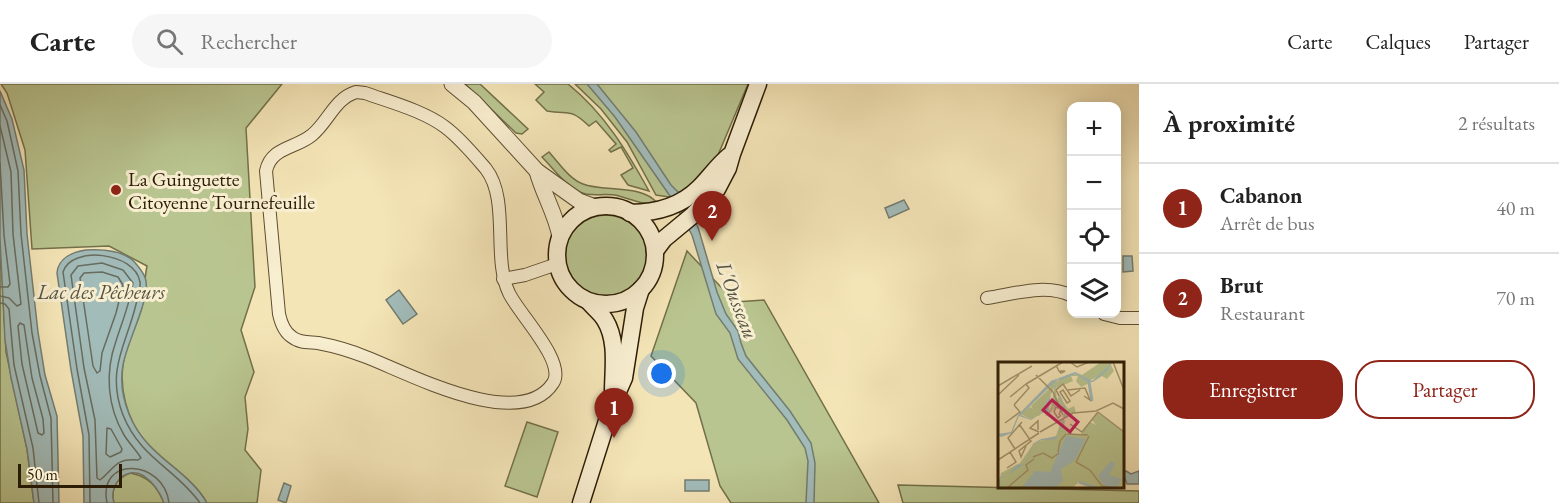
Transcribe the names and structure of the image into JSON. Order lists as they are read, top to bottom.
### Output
{
  "water": ["Lac des Pêcheurs", "L'Ousseau"],
  "places": ["La Guinguette Citoyenne Tournefeuille"],
  "scale_bar": "50 m",
  "page": {
    "header": "Carte",
    "search": "Rechercher",
    "nav": ["Carte", "Calques", "Partager"],
    "heading": ["À proximité", "2 résultats"],
    "map_buttons": ["+", "−"],
    "list": [
      {
        "mark": "1",
        "name": "Cabanon",
        "note": "Arrêt de bus",
        "value": "40 m"
      },
      {
        "mark": "2",
        "name": "Brut",
        "note": "Restaurant",
        "value": "70 m"
      }
    ],
    "pins": ["2", "1"],
    "buttons": ["Enregistrer", "Partager"],
    "scale": "50 m"
  }
}
